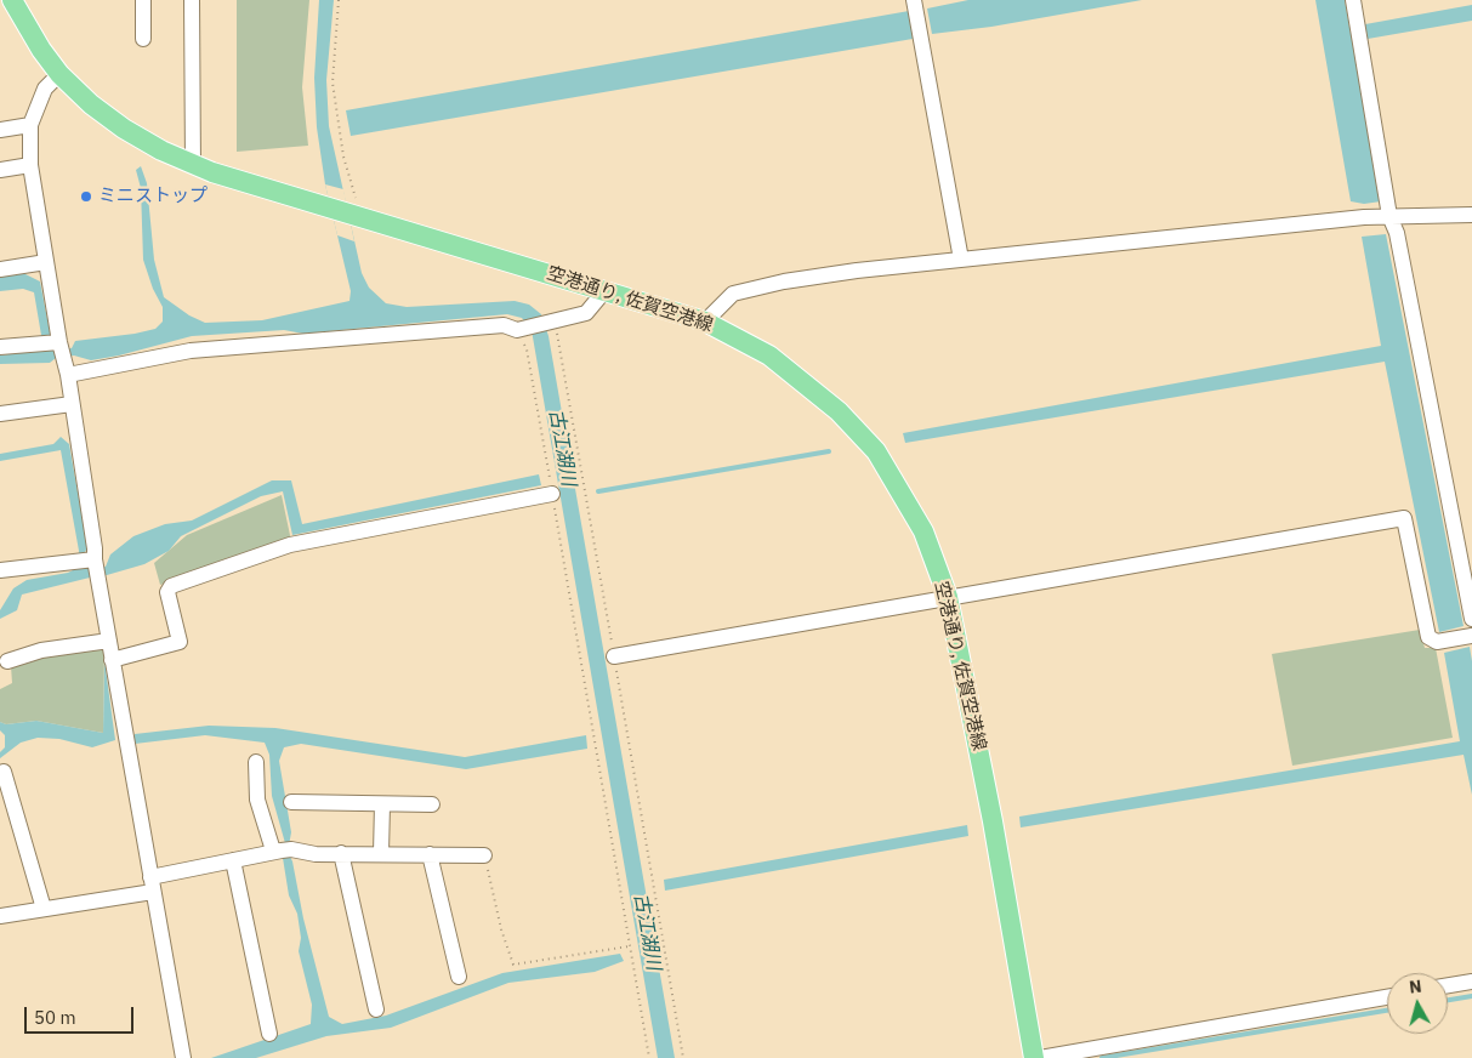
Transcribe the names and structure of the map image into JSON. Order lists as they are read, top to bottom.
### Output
{
  "streets": {
    "main road": ["空港通り, 佐賀空港線"]
  },
  "water": ["古江湖川"],
  "places": ["ミニストップ"],
  "scale_bar": "50 m",
  "north": "top"
}
